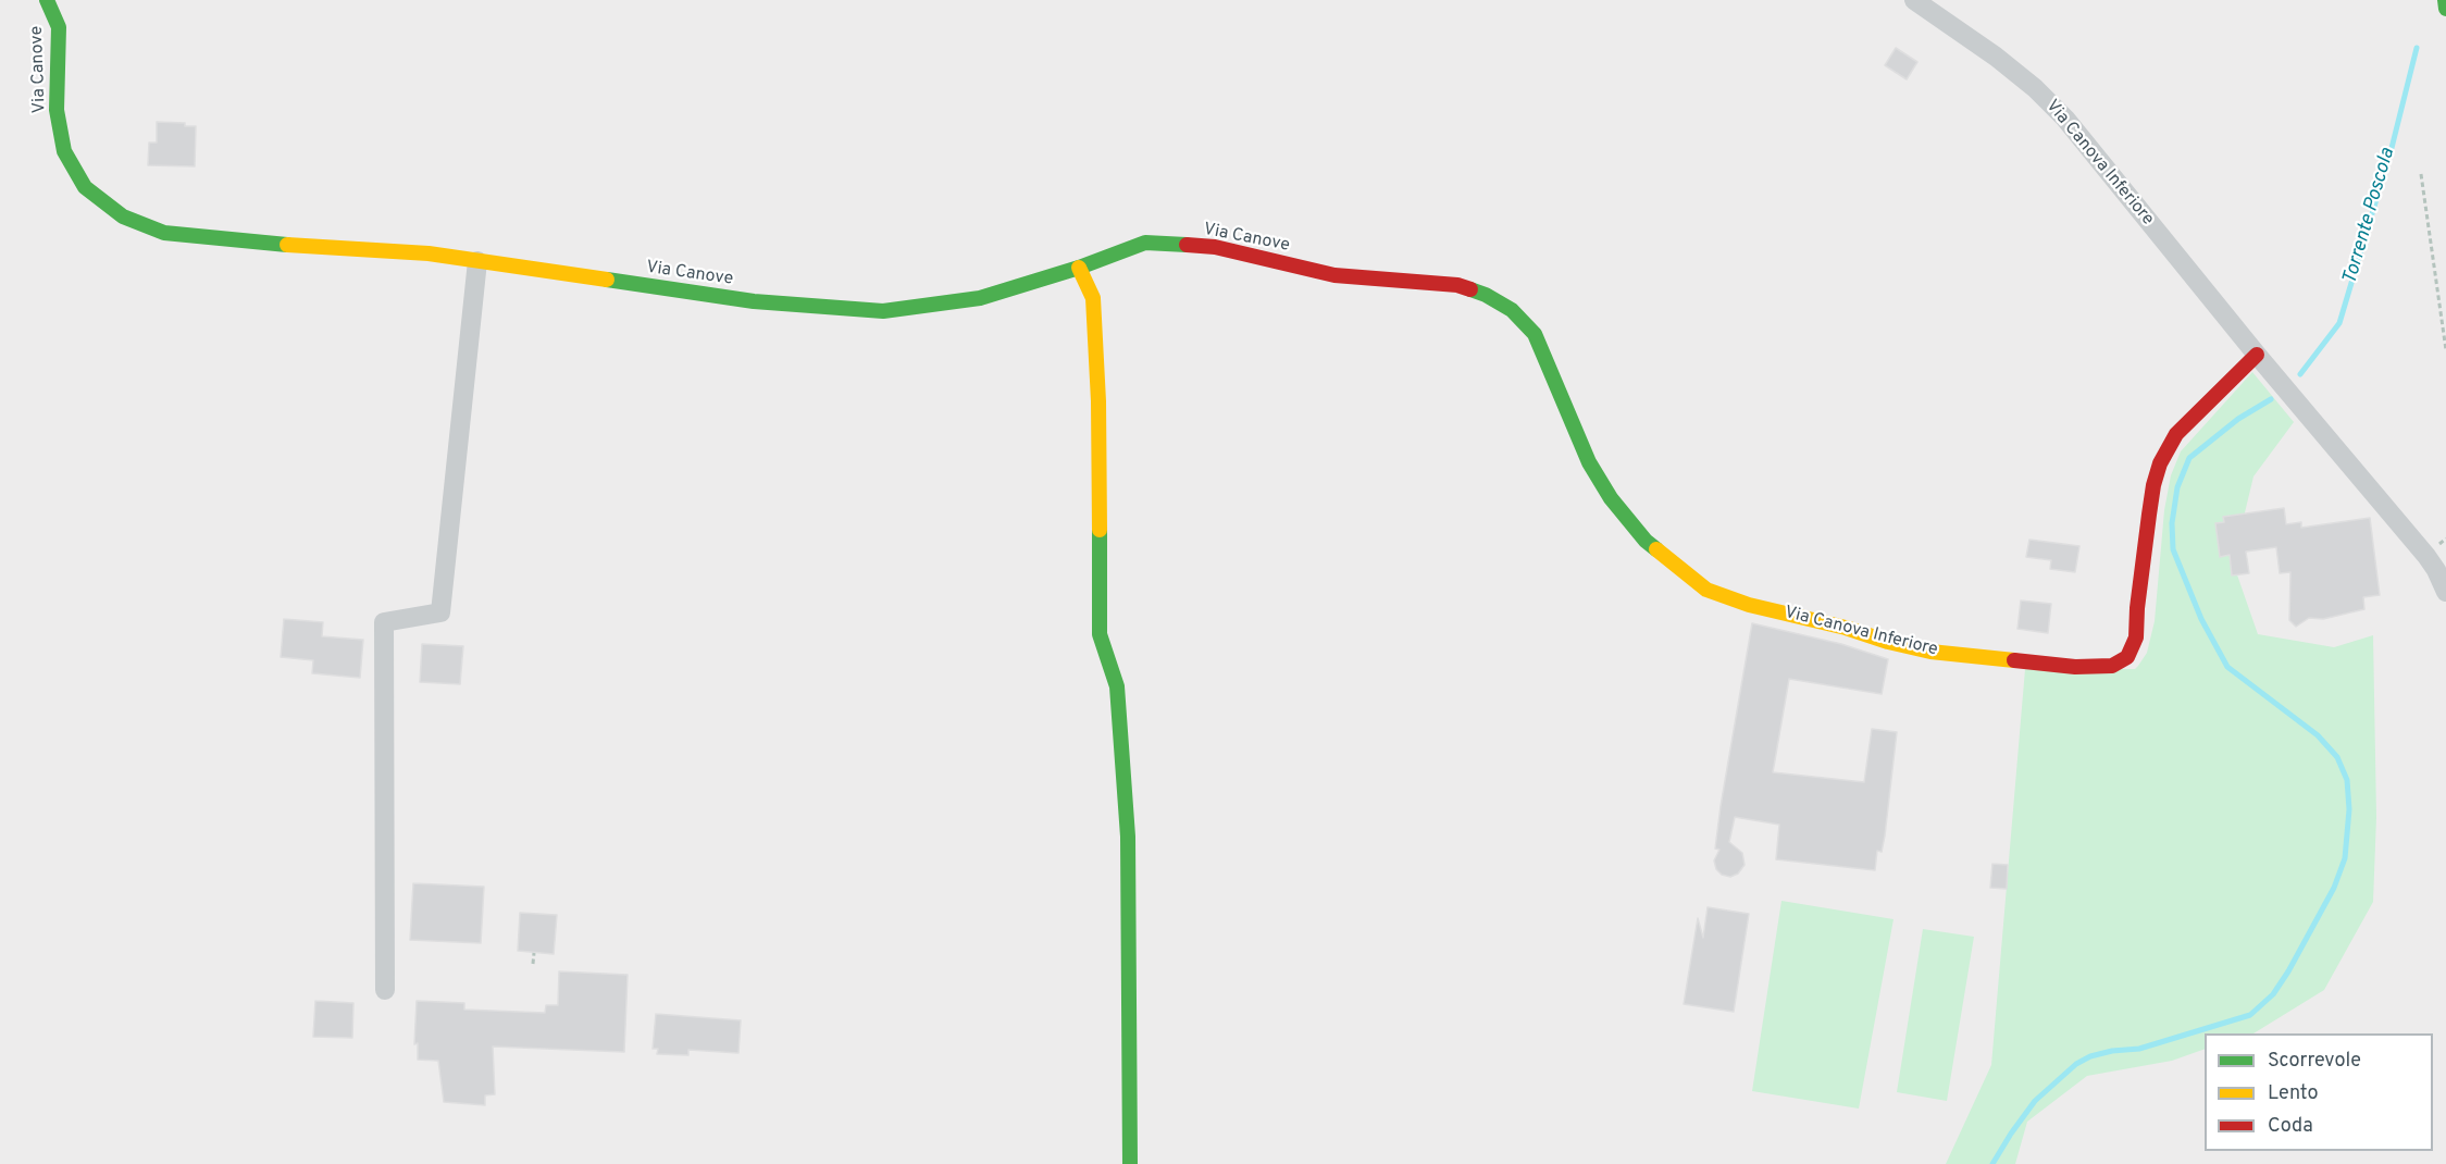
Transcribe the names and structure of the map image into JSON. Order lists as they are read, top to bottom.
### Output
{
  "streets": {
    "main road": ["Via Canove", "Via Canova Inferiore"]
  },
  "crossings": [
    ["Via Canove", "Via Canova Inferiore"]
  ],
  "water": ["Torrente Poscola"],
  "legend": ["Scorrevole", "Lento", "Coda"]
}
